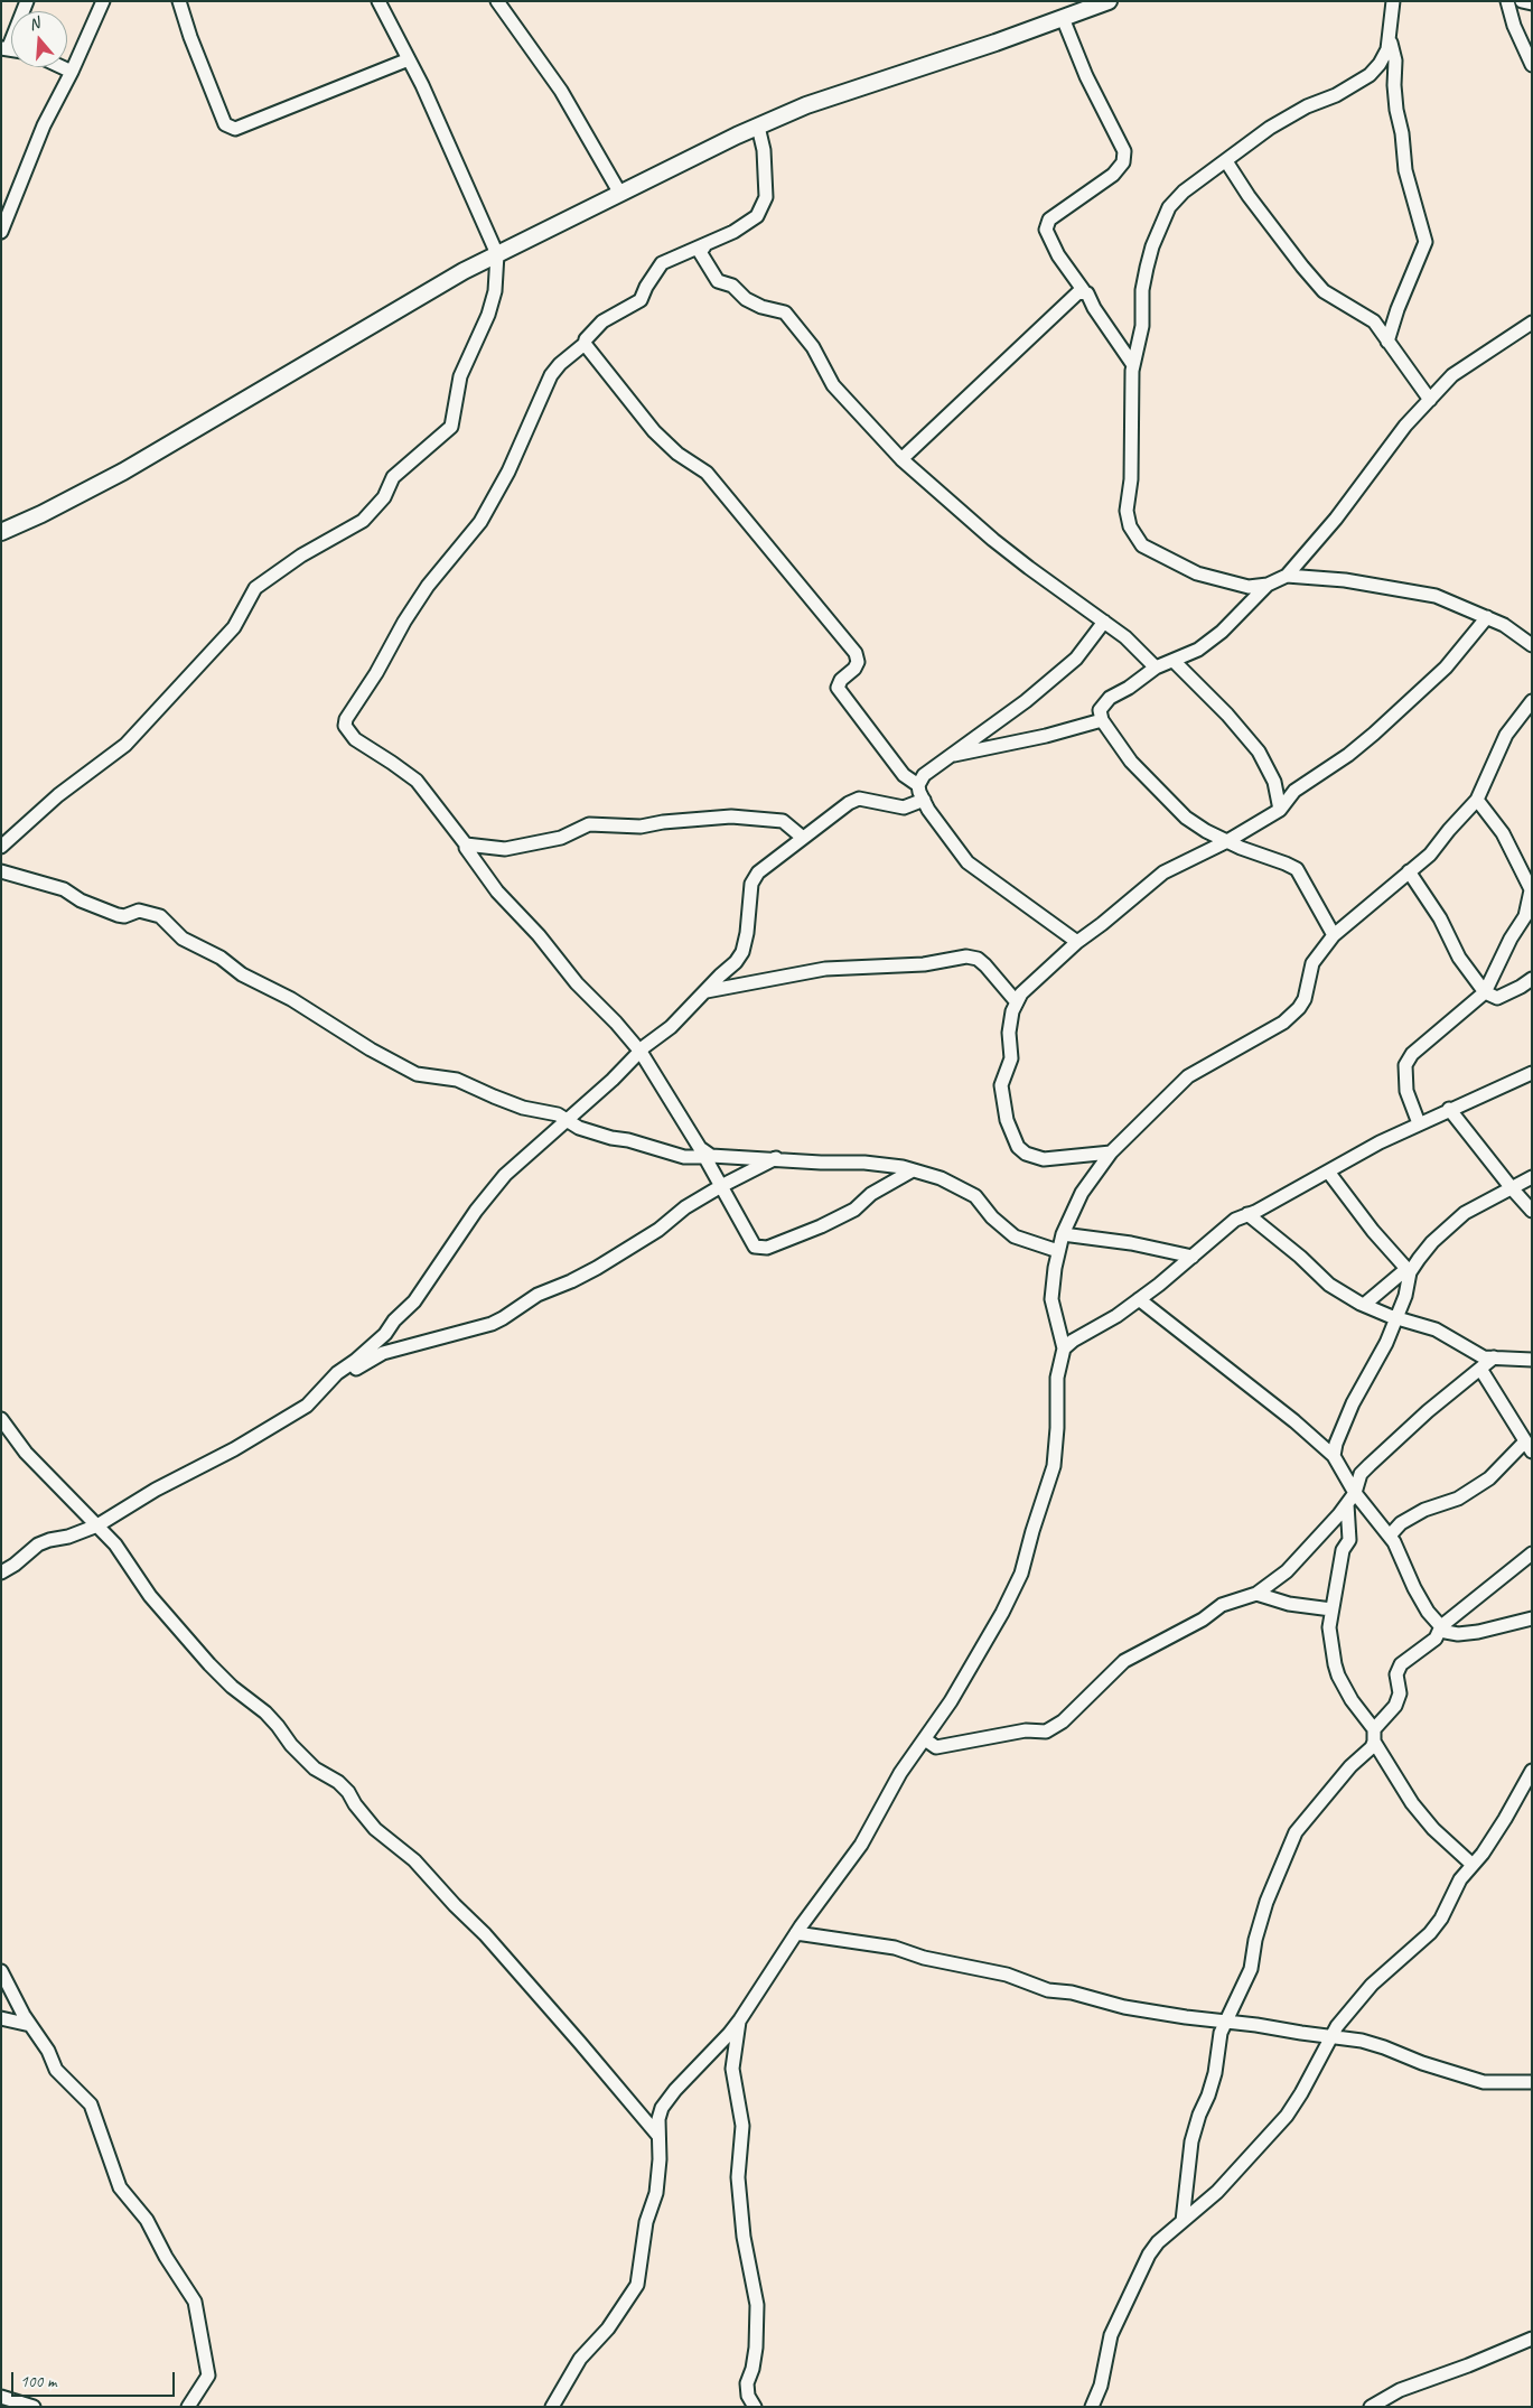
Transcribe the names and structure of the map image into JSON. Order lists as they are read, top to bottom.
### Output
{
  "scale_bar": "100 m",
  "north": "top"
}
